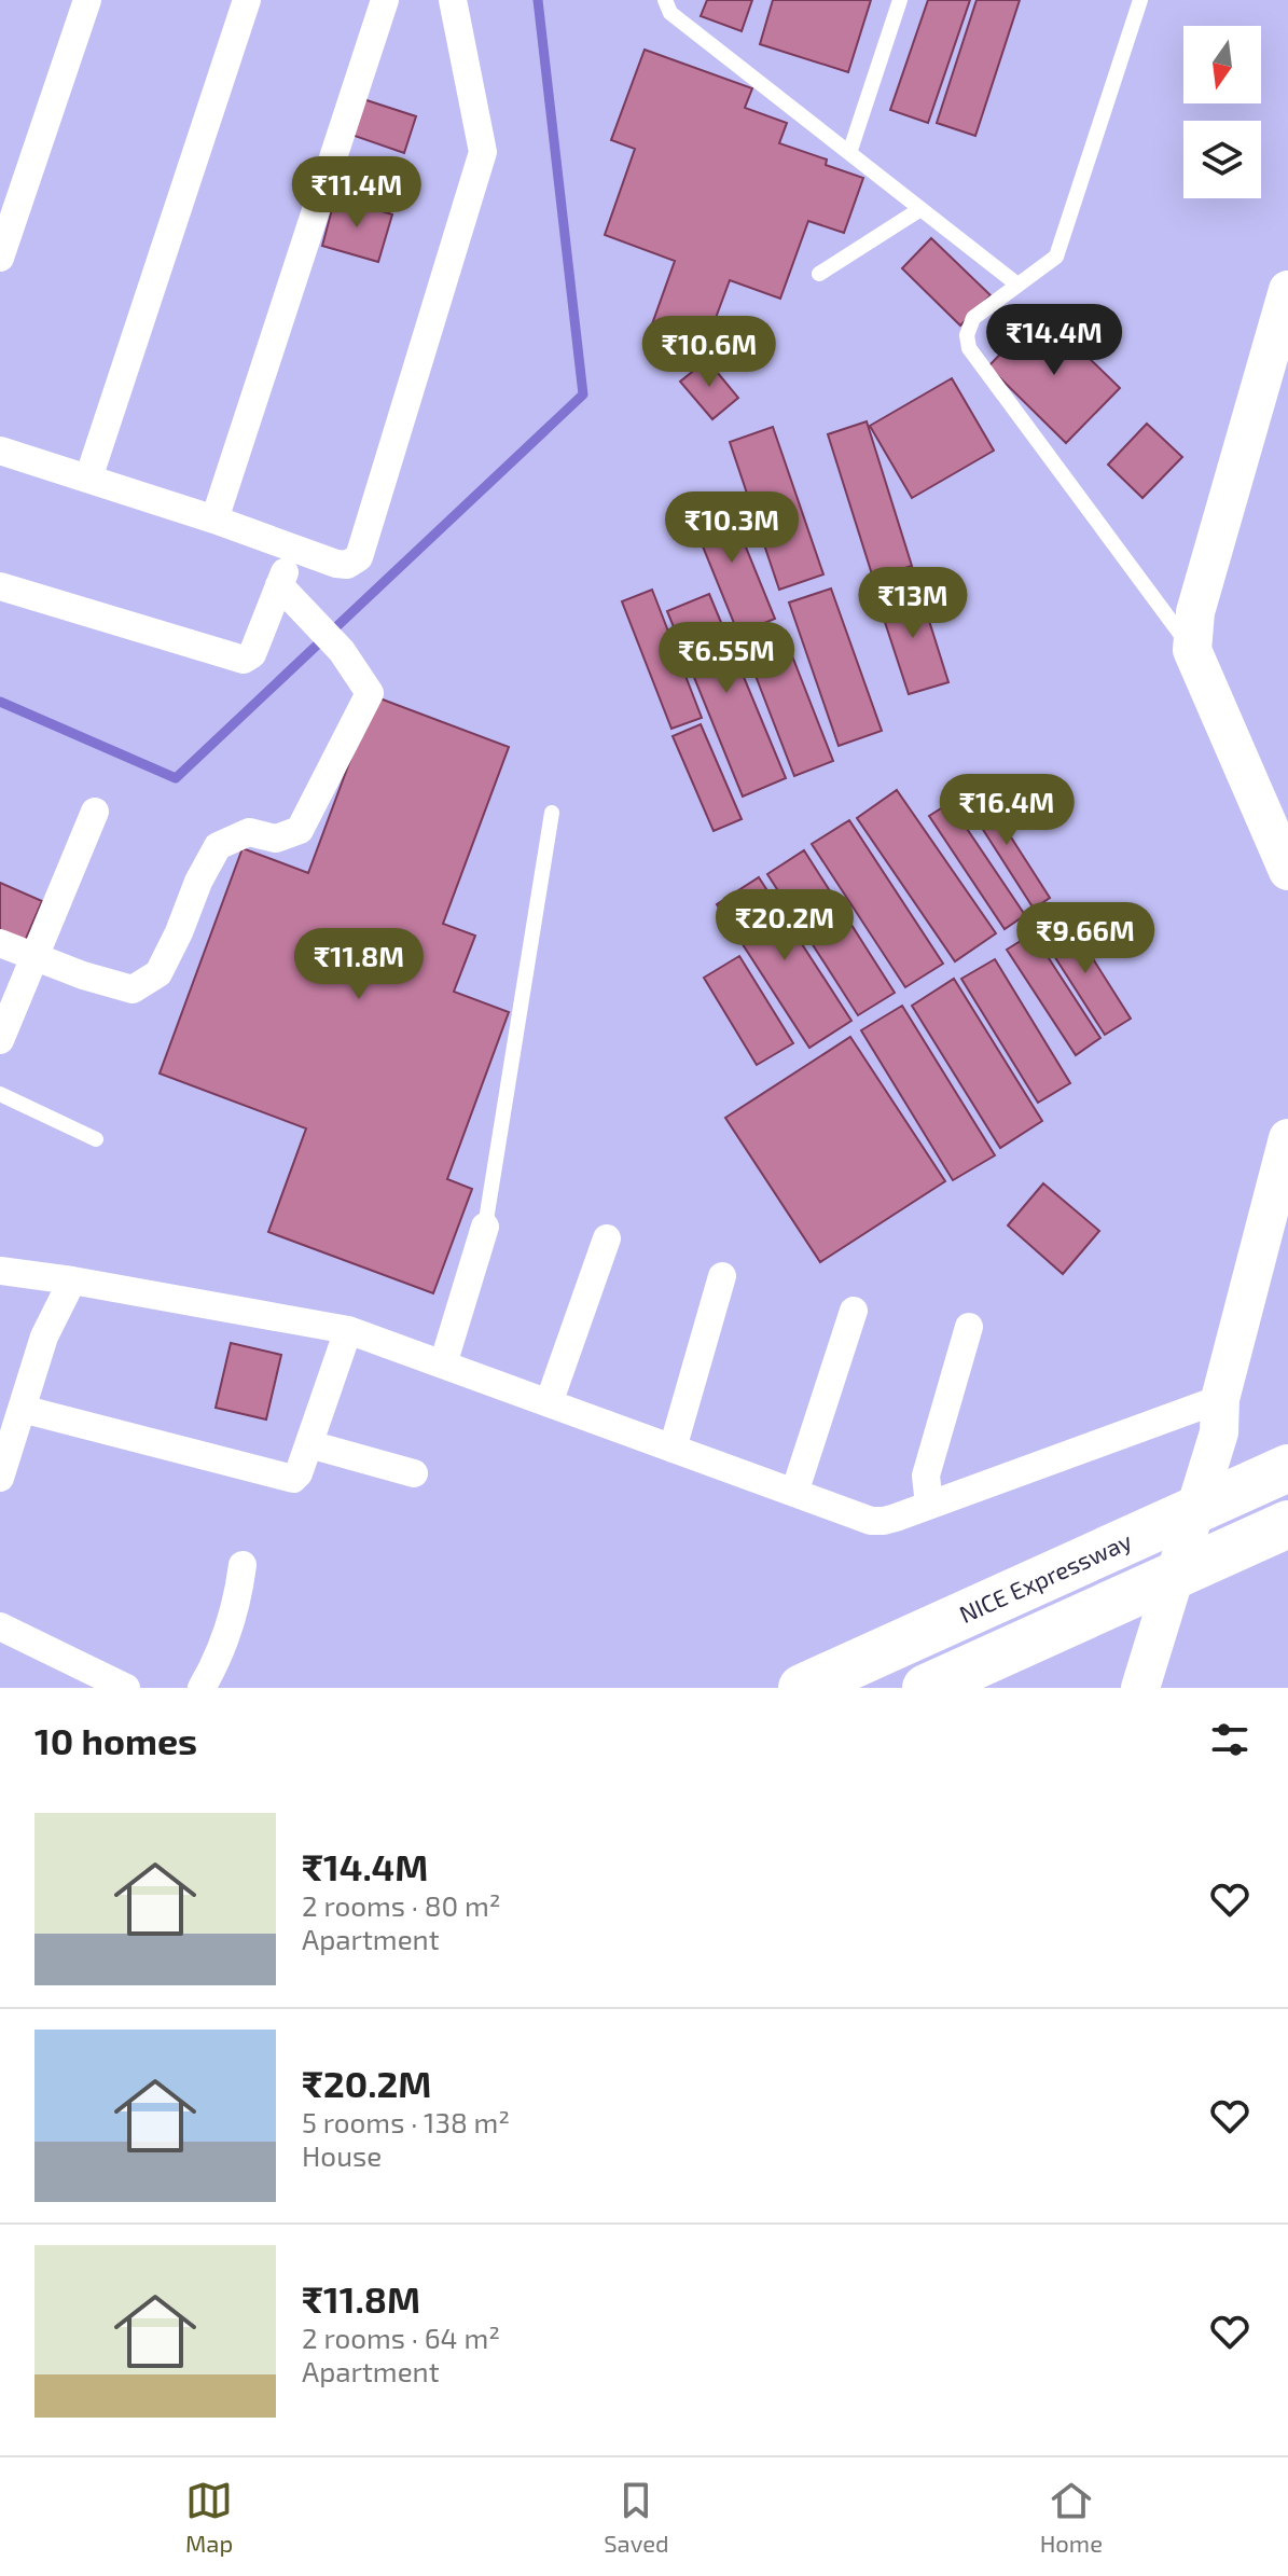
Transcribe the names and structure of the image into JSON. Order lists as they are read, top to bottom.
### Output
{
  "streets": {
    "highway": ["NICE Expressway"]
  },
  "north": "bottom",
  "page": {
    "price": [
      "₹11.4M",
      "₹14.4M",
      "₹10.6M",
      "₹10.3M",
      "₹13M",
      "₹6.55M",
      "₹16.4M",
      "₹20.2M",
      "₹9.66M",
      "₹11.8M"
    ],
    "heading": "10 homes",
    "list": [
      {
        "name": "₹14.4M",
        "note": "2 rooms · 80 m² · Apartment"
      },
      {
        "name": "₹20.2M",
        "note": "5 rooms · 138 m² · House"
      },
      {
        "name": "₹11.8M",
        "note": "2 rooms · 64 m² · Apartment"
      }
    ],
    "tabs": ["Map", "Saved", "Home"]
  }
}
